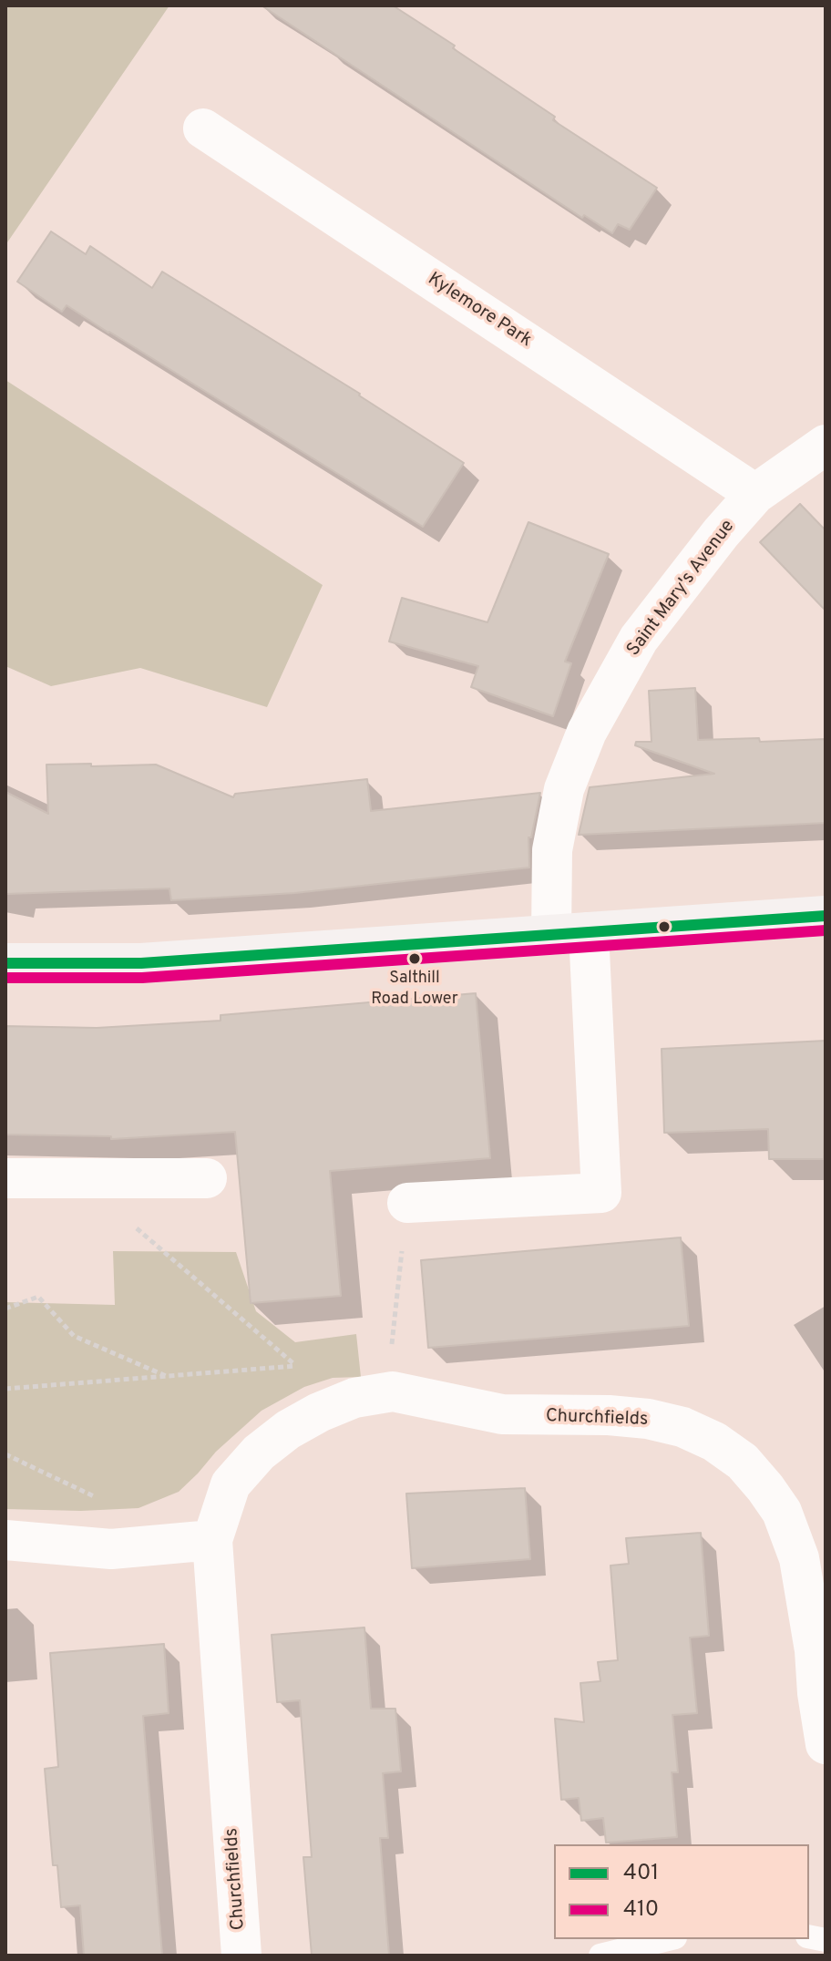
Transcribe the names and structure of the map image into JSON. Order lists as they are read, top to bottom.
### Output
{
  "streets": {
    "street": ["Kylemore Park", "Saint Mary's Avenue", "Churchfields"]
  },
  "crossings": [
    ["Kylemore Park", "Saint Mary's Avenue"]
  ],
  "places": ["Salthill Road Lower"],
  "lines": ["transit line 401", "transit line 410"],
  "legend": ["401", "410"]
}
